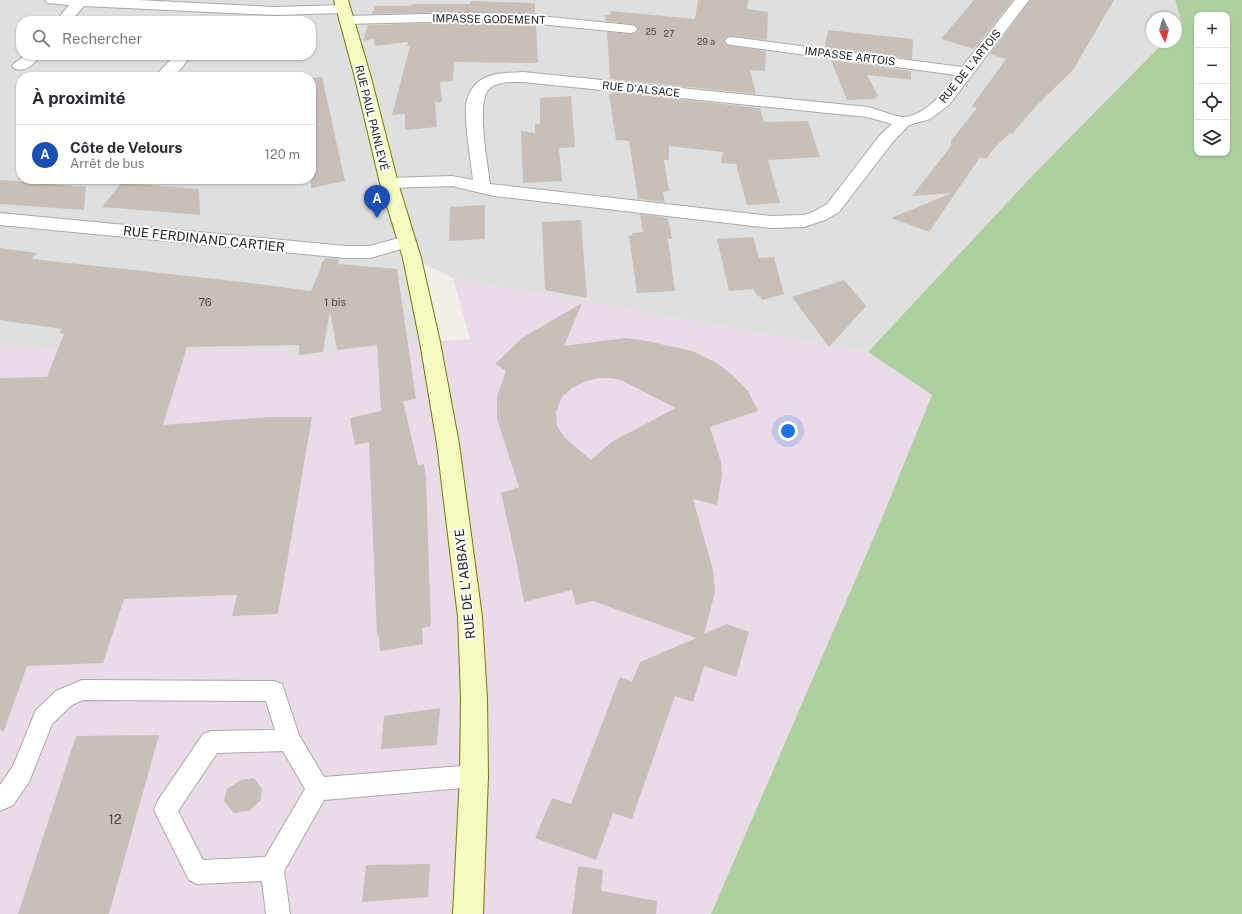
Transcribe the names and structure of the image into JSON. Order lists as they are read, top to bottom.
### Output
{
  "streets": {
    "street": [
      "IMPASSE GODEMENT",
      "IMPASSE ARTOIS",
      "RUE DE L'ARTOIS",
      "RUE D'ALSACE",
      "RUE PAUL PAINLEVÉ",
      "RUE FERDINAND CARTIER",
      "RUE DE L'ABBAYE"
    ]
  },
  "crossings": [
    ["IMPASSE GODEMENT", "RUE PAUL PAINLEVÉ"],
    ["IMPASSE ARTOIS", "RUE DE L'ARTOIS"],
    ["RUE DE L'ARTOIS", "RUE D'ALSACE"],
    ["RUE PAUL PAINLEVÉ", "RUE FERDINAND CARTIER"],
    ["RUE PAUL PAINLEVÉ", "RUE DE L'ABBAYE"],
    ["RUE FERDINAND CARTIER", "RUE DE L'ABBAYE"]
  ],
  "house_numbers": [
    "25",
    "27",
    "29 a",
    "76",
    "1 bis",
    "12"
  ],
  "north": "bottom",
  "page": {
    "map_buttons": ["+", "−"],
    "search": "Rechercher",
    "heading": "À proximité",
    "list": [
      {
        "mark": "A",
        "name": "Côte de Velours",
        "note": "Arrêt de bus",
        "value": "120 m"
      }
    ],
    "pins": "A"
  }
}
